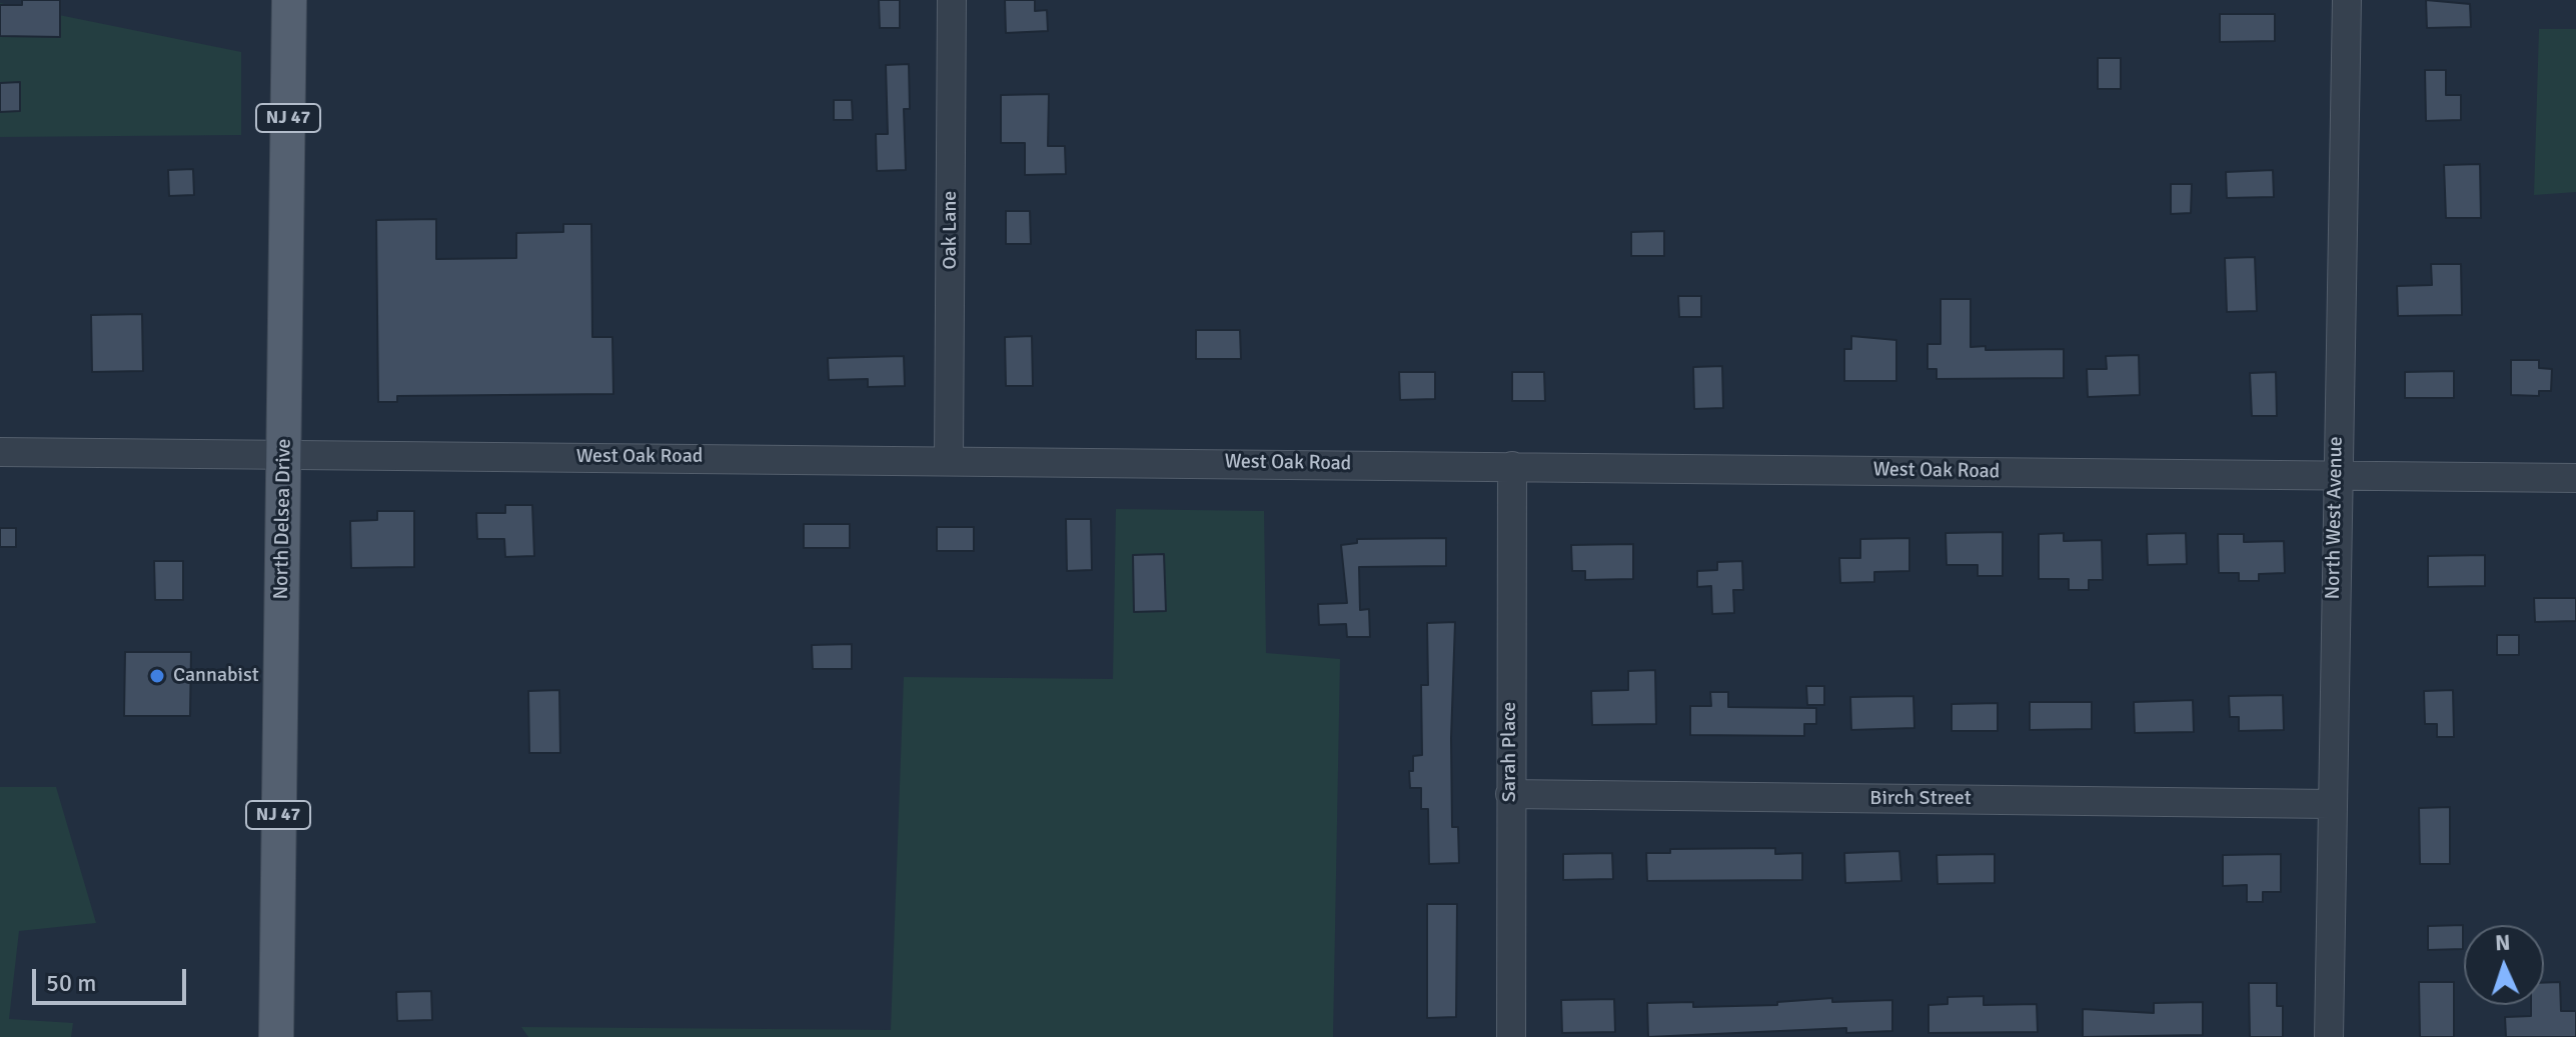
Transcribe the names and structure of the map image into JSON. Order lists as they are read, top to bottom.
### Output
{
  "streets": {
    "main road": ["NJ 47", "North Delsea Drive"],
    "street": [
      "Oak Lane",
      "West Oak Road",
      "North West Avenue",
      "Sarah Place",
      "Birch Street"
    ]
  },
  "crossings": [
    ["Oak Lane", "West Oak Road"],
    ["West Oak Road", "North West Avenue"],
    ["West Oak Road", "North Delsea Drive"],
    ["West Oak Road", "Sarah Place"],
    ["North West Avenue", "Birch Street"],
    ["Sarah Place", "Birch Street"]
  ],
  "places": ["Cannabist"],
  "scale_bar": "50 m",
  "north": "top"
}
